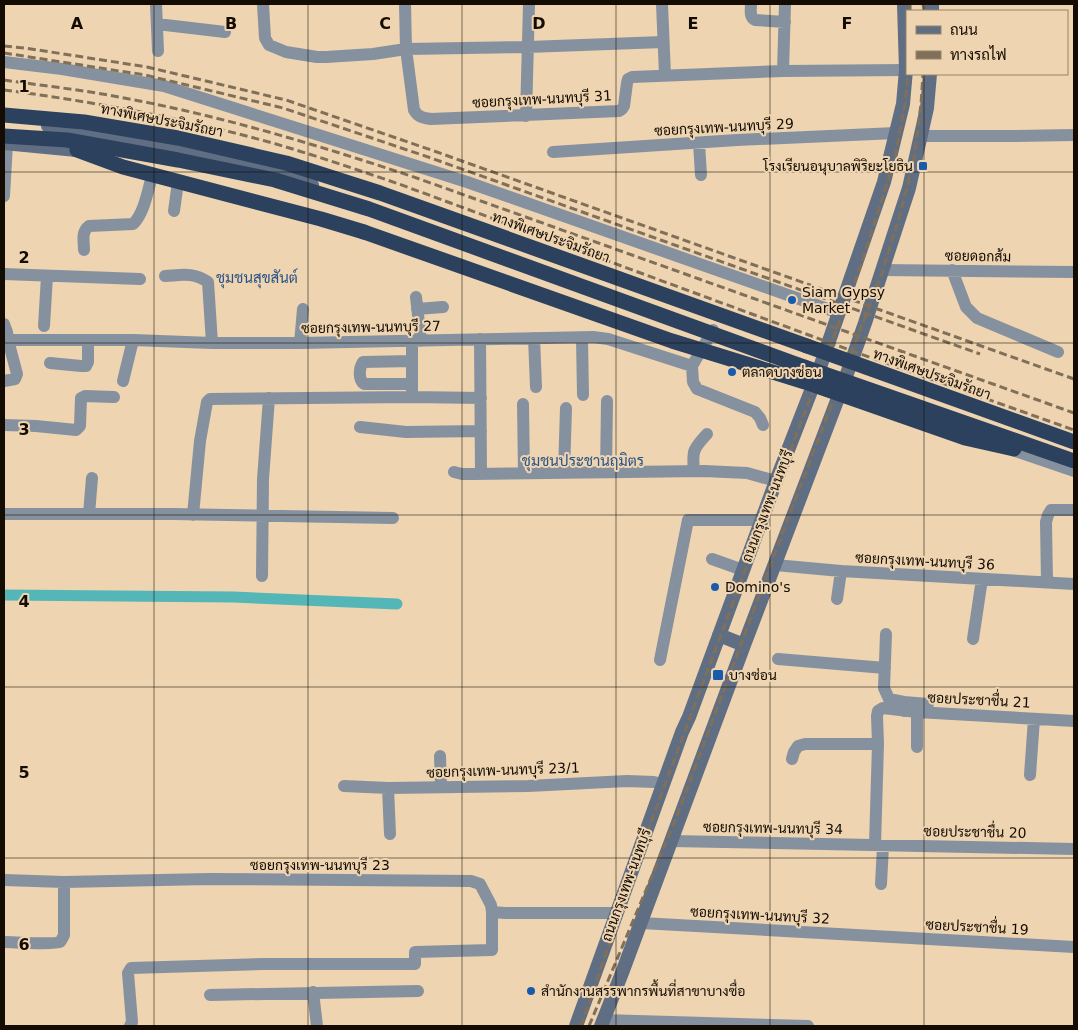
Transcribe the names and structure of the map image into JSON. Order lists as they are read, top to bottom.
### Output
{
  "streets": {
    "highway": ["ทางพิเศษประจิมรัถยา"],
    "main road": ["ถนนกรุงเทพ-นนทบุรี"],
    "street": [
      "ซอยกรุงเทพ-นนทบุรี 31",
      "ซอยกรุงเทพ-นนทบุรี 29",
      "ซอยดอกส้ม",
      "ซอยกรุงเทพ-นนทบุรี 27",
      "ซอยกรุงเทพ-นนทบุรี 36",
      "ซอยประชาชื่น 21",
      "ซอยกรุงเทพ-นนทบุรี 23/1",
      "ซอยกรุงเทพ-นนทบุรี 34",
      "ซอยประชาชื่น 20",
      "ซอยกรุงเทพ-นนทบุรี 23",
      "ซอยกรุงเทพ-นนทบุรี 32",
      "ซอยประชาชื่น 19"
    ]
  },
  "crossings": [
    ["ซอยกรุงเทพ-นนทบุรี 31", "ถนนกรุงเทพ-นนทบุรี"],
    ["ซอยกรุงเทพ-นนทบุรี 29", "ถนนกรุงเทพ-นนทบุรี"],
    ["ซอยดอกส้ม", "ถนนกรุงเทพ-นนทบุรี"],
    ["ถนนกรุงเทพ-นนทบุรี", "ซอยกรุงเทพ-นนทบุรี 36"],
    ["ถนนกรุงเทพ-นนทบุรี", "ซอยกรุงเทพ-นนทบุรี 23/1"],
    ["ถนนกรุงเทพ-นนทบุรี", "ซอยกรุงเทพ-นนทบุรี 34"],
    ["ถนนกรุงเทพ-นนทบุรี", "ซอยกรุงเทพ-นนทบุรี 32"],
    ["ซอยกรุงเทพ-นนทบุรี 34", "ซอยประชาชื่น 20"],
    ["ซอยกรุงเทพ-นนทบุรี 32", "ซอยประชาชื่น 19"]
  ],
  "districts": ["ชุมชนสุขสันต์", "ชุมชนประชานฤมิตร"],
  "places": {
    "transit": ["โรงเรียนอนุบาลพิริยะโยธิน", "บางซ่อน"],
    "other": [
      "Siam Gypsy Market",
      "ตลาดบางซ่อน",
      "Domino's",
      "สำนักงานสรรพากรพื้นที่สาขาบางซื่อ"
    ]
  },
  "legend": ["ถนน", "ทางรถไฟ"],
  "grid": {
    "columns": [
      "A",
      "B",
      "C",
      "D",
      "E",
      "F"
    ],
    "rows": [
      "1",
      "2",
      "3",
      "4",
      "5",
      "6"
    ]
  }
}
